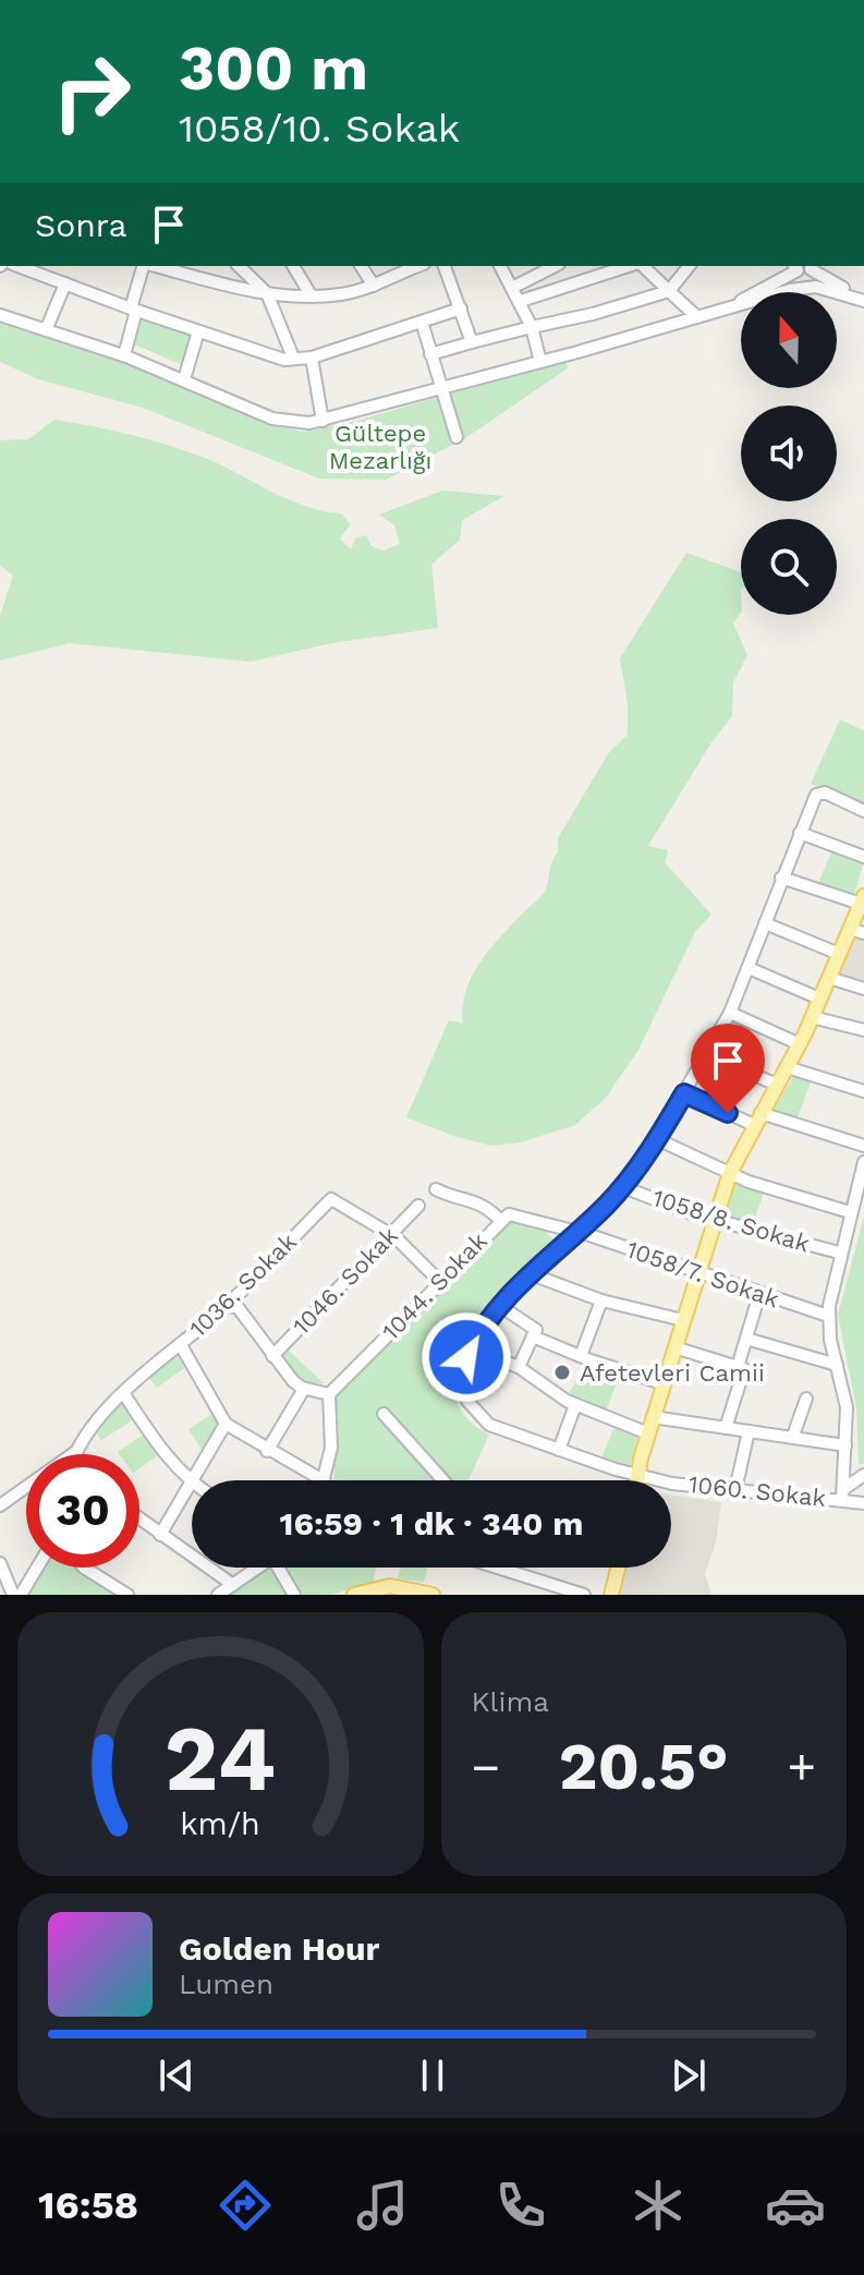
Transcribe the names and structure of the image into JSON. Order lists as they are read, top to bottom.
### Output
{
  "streets": {
    "street": [
      "1058/8. Sokak",
      "1058/7. Sokak",
      "1046. Sokak",
      "1036. Sokak",
      "1044. Sokak",
      "1060. Sokak"
    ]
  },
  "crossings": [
    ["1058/7. Sokak", "1044. Sokak"],
    ["1046. Sokak", "1036. Sokak"],
    ["1036. Sokak", "1044. Sokak"]
  ],
  "parks": ["Gültepe Mezarlığı"],
  "places": ["Afetevleri Camii"],
  "north": "top",
  "page": {
    "turn": ["300 m", "1058/10. Sokak"],
    "then": "Sonra",
    "limit": "30",
    "trip": "16:59 · 1 dk · 340 m",
    "tile": "Klima",
    "heat": ["−", "20.5°", "+"],
    "song": ["Golden Hour", "Lumen"],
    "tabs": "16:58",
    "gauge": ["24", "km/h"]
  }
}
